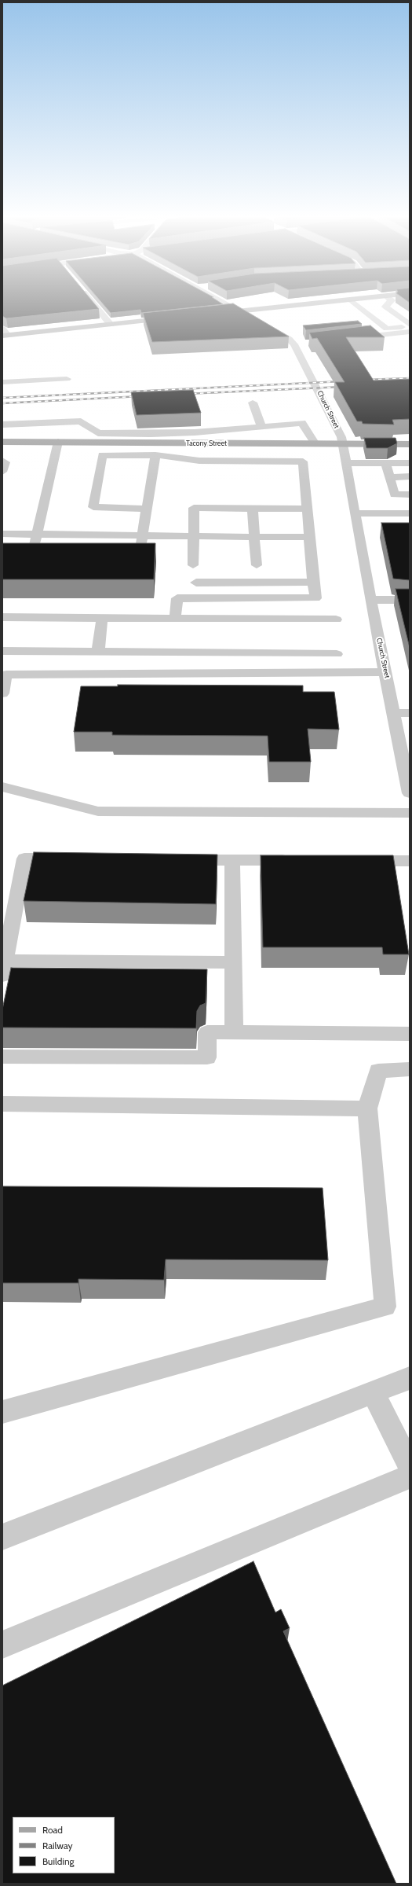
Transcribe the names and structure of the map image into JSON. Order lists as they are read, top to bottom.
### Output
{
  "streets": {
    "main road": ["Tacony Street"],
    "street": ["Church Street"]
  },
  "crossings": [
    ["Church Street", "Tacony Street"]
  ],
  "legend": ["Road", "Railway", "Building"]
}
